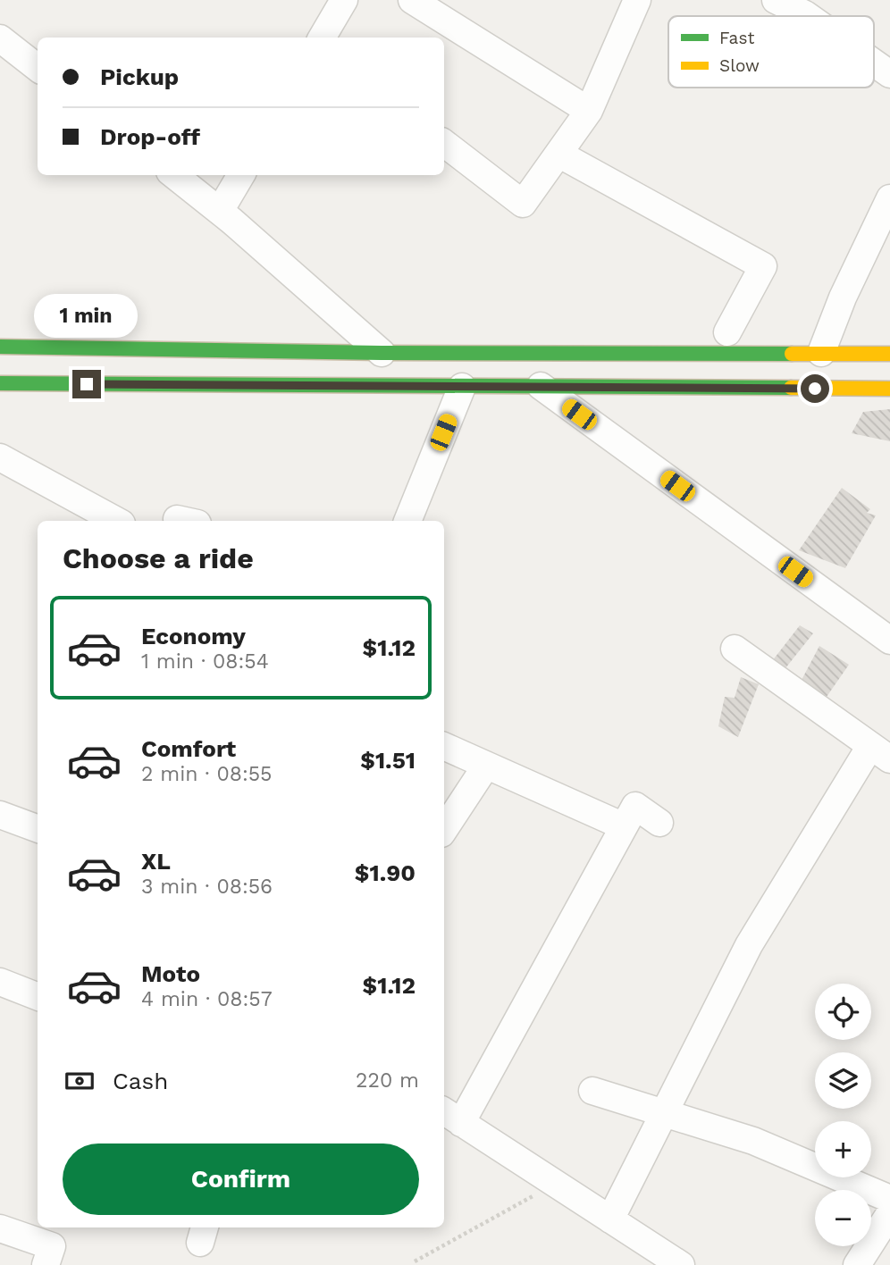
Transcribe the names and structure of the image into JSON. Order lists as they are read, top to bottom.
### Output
{
  "legend": ["Fast", "Slow"],
  "page": {
    "banner": ["Pickup", "Drop-off"],
    "bubble": "1 min",
    "heading": "Choose a ride",
    "list": [
      {
        "name": "Economy",
        "note": "1 min · 08:54",
        "value": "$1.12"
      },
      {
        "name": "Comfort",
        "note": "2 min · 08:55",
        "value": "$1.51"
      },
      {
        "name": "XL",
        "note": "3 min · 08:56",
        "value": "$1.90"
      },
      {
        "name": "Moto",
        "note": "4 min · 08:57",
        "value": "$1.12"
      }
    ],
    "map_buttons": ["+", "−"],
    "pay": ["Cash", "220 m"],
    "buttons": "Confirm"
  }
}
